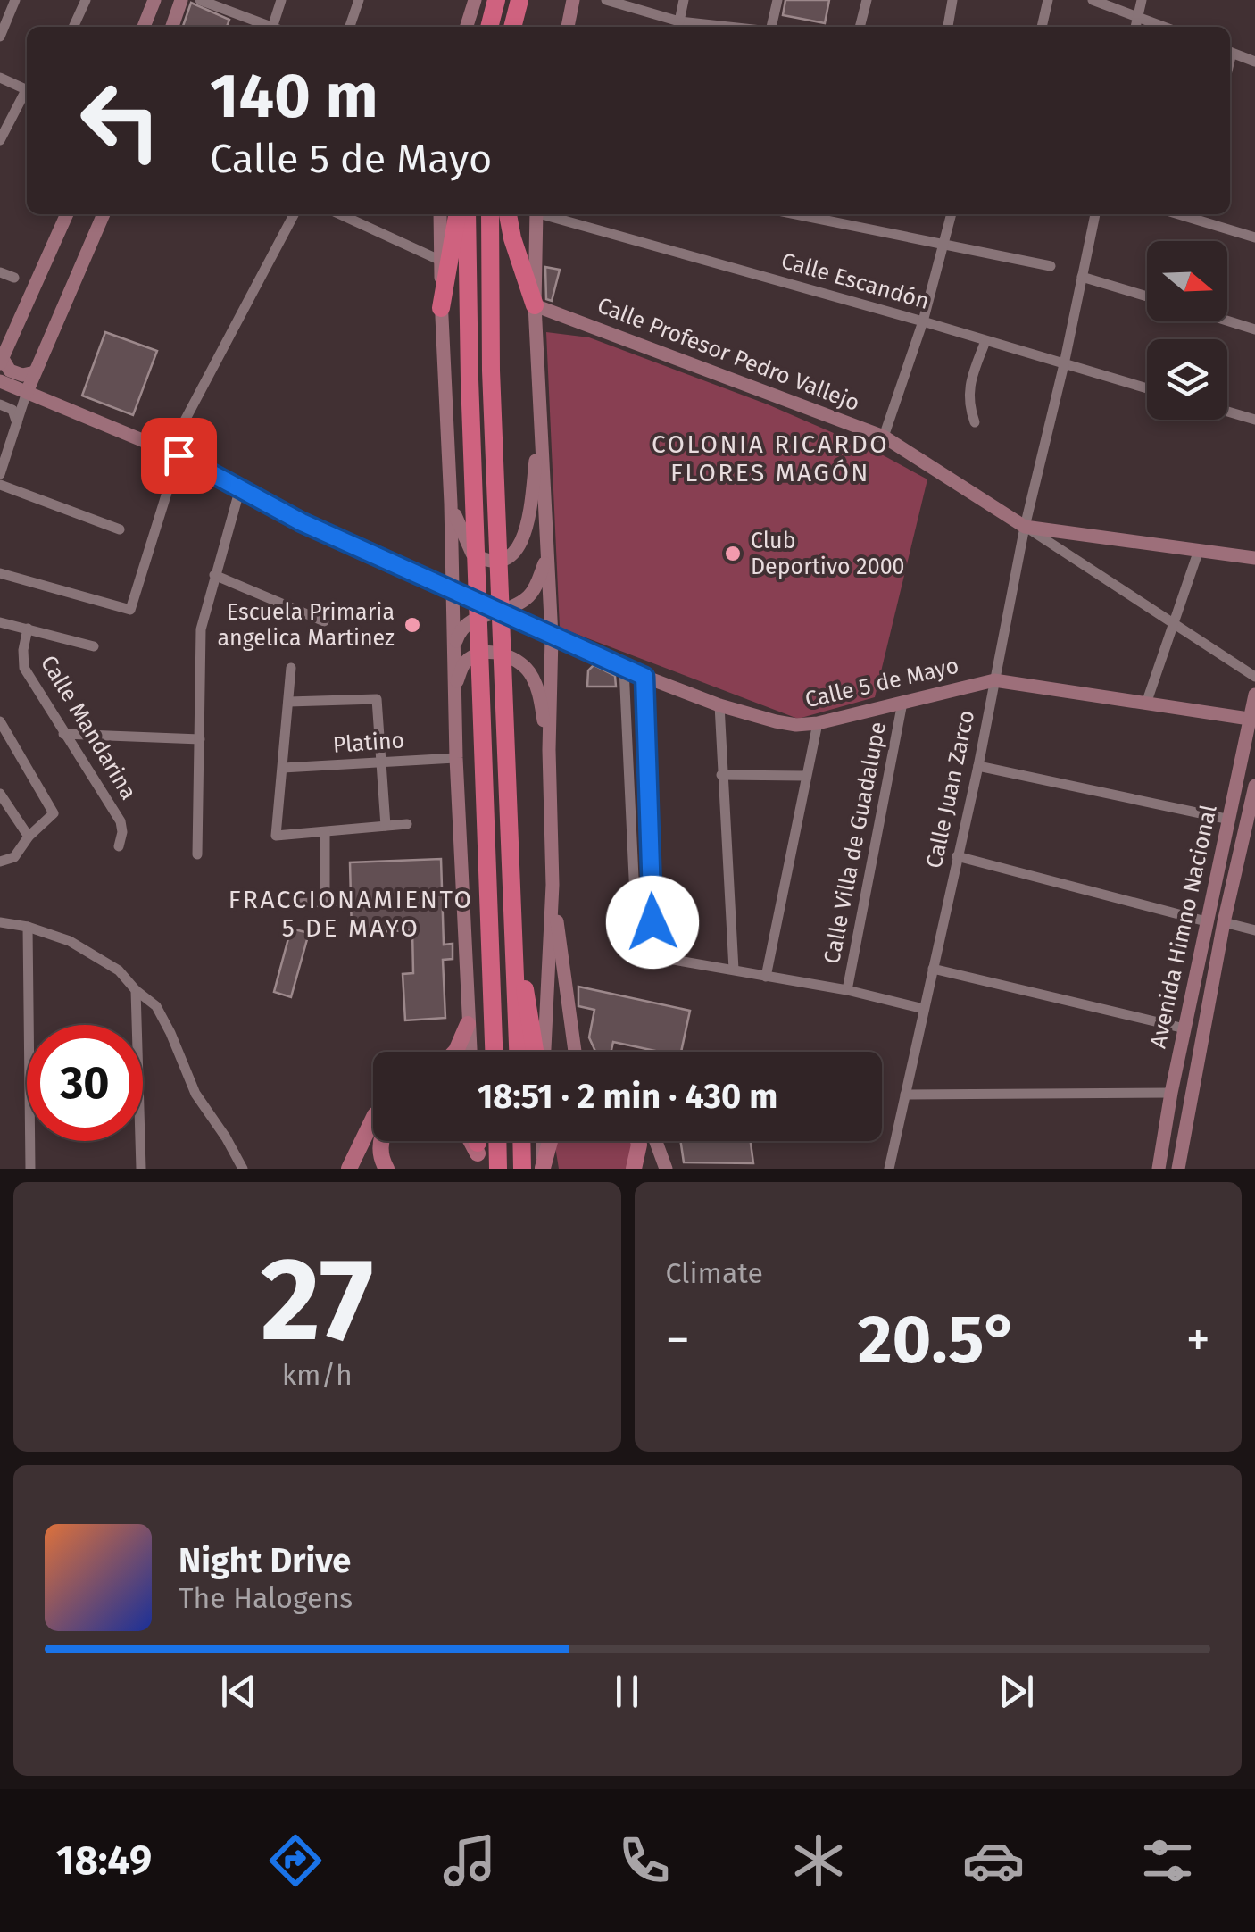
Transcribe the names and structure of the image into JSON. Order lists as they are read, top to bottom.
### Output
{
  "streets": {
    "main road": ["Calle Profesor Pedro Vallejo", "Calle 5 de Mayo", "Avenida Himno Nacional"],
    "street": [
      "Calle Escandón",
      "Calle Mandarina",
      "Platino",
      "Calle Juan Zarco",
      "Calle Villa de Guadalupe"
    ]
  },
  "crossings": [
    ["Calle Escandón", "Calle Juan Zarco"],
    ["Calle Profesor Pedro Vallejo", "Calle Juan Zarco"],
    ["Calle 5 de Mayo", "Calle Juan Zarco"],
    ["Calle 5 de Mayo", "Calle Villa de Guadalupe"],
    ["Calle 5 de Mayo", "Avenida Himno Nacional"]
  ],
  "districts": ["COLONIA RICARDO FLORES MAGÓN", "FRACCIONAMIENTO 5 DE MAYO"],
  "places": ["Club Deportivo 2000", "Escuela Primaria angelica Martinez"],
  "north": "right",
  "page": {
    "turn": ["140 m", "Calle 5 de Mayo"],
    "limit": "30",
    "trip": "18:51 · 2 min · 430 m",
    "tile": [
      ["27", "km/h"],
      "Climate"
    ],
    "heat": ["−", "20.5°", "+"],
    "song": ["Night Drive", "The Halogens"],
    "tabs": "18:49"
  }
}
